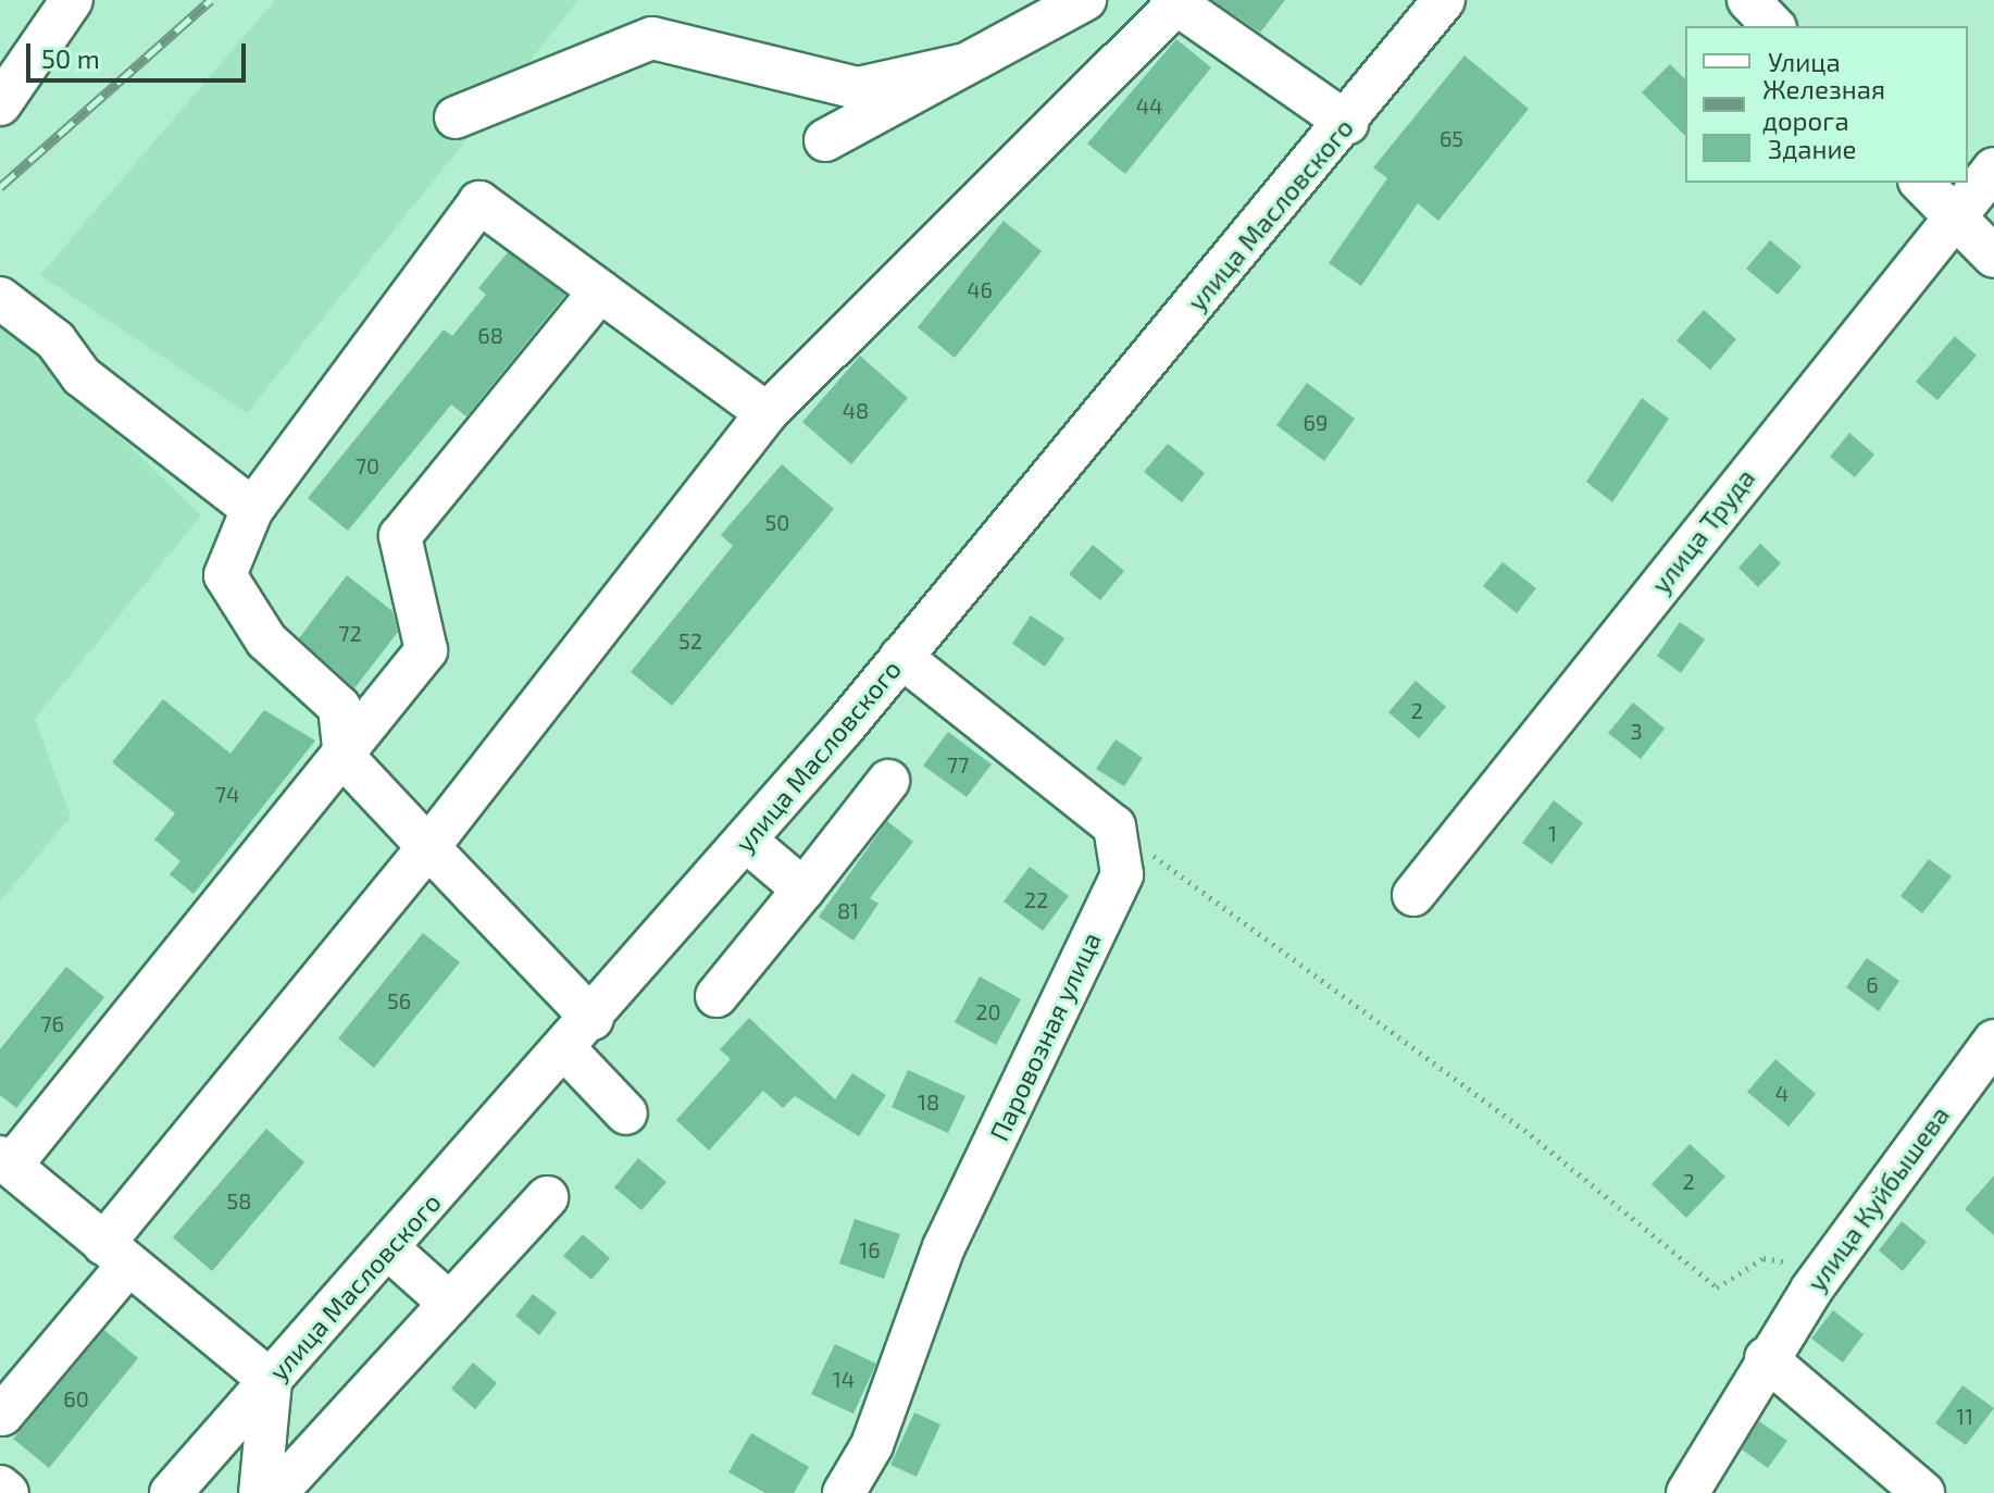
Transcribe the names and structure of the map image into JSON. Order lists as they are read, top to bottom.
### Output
{
  "streets": {
    "street": [
      "улица Масловского",
      "улица Труда",
      "Паровозная улица",
      "улица Куйбышева"
    ]
  },
  "house_numbers": [
    "44",
    "65",
    "46",
    "68",
    "48",
    "69",
    "70",
    "50",
    "72",
    "52",
    "2",
    "3",
    "77",
    "74",
    "1",
    "22",
    "81",
    "6",
    "56",
    "20",
    "76",
    "4",
    "18",
    "2",
    "58",
    "16",
    "14",
    "60",
    "11"
  ],
  "legend": ["Улица", "Железная дорога", "Здание"],
  "scale_bar": "50 m"
}
